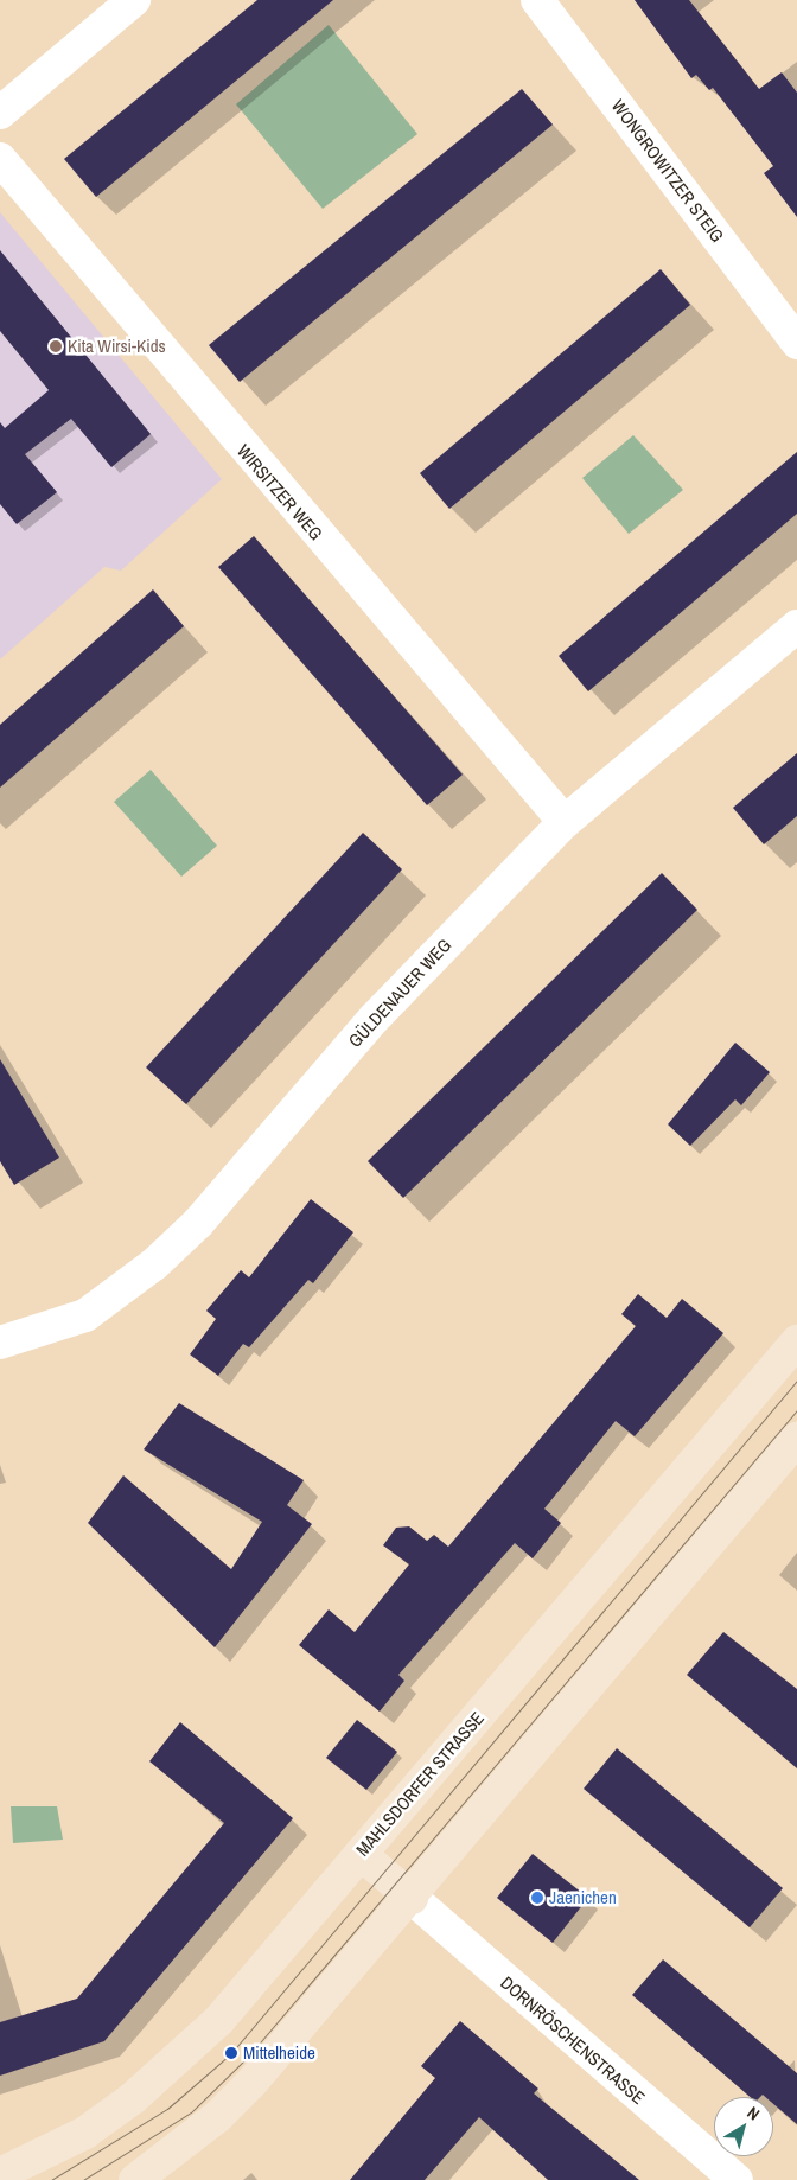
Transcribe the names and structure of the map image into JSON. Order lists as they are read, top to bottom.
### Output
{
  "streets": {
    "main road": ["MAHLSDORFER STRASSE"],
    "street": [
      "WONGROWITZER STEIG",
      "WIRSITZER WEG",
      "GÜLDENAUER WEG",
      "DORNRÖSCHENSTRASSE"
    ]
  },
  "crossings": [
    ["WIRSITZER WEG", "GÜLDENAUER WEG"]
  ],
  "places": ["Kita Wirsi-Kids", "Jaenichen", "Mittelheide"],
  "north": "top right"
}
